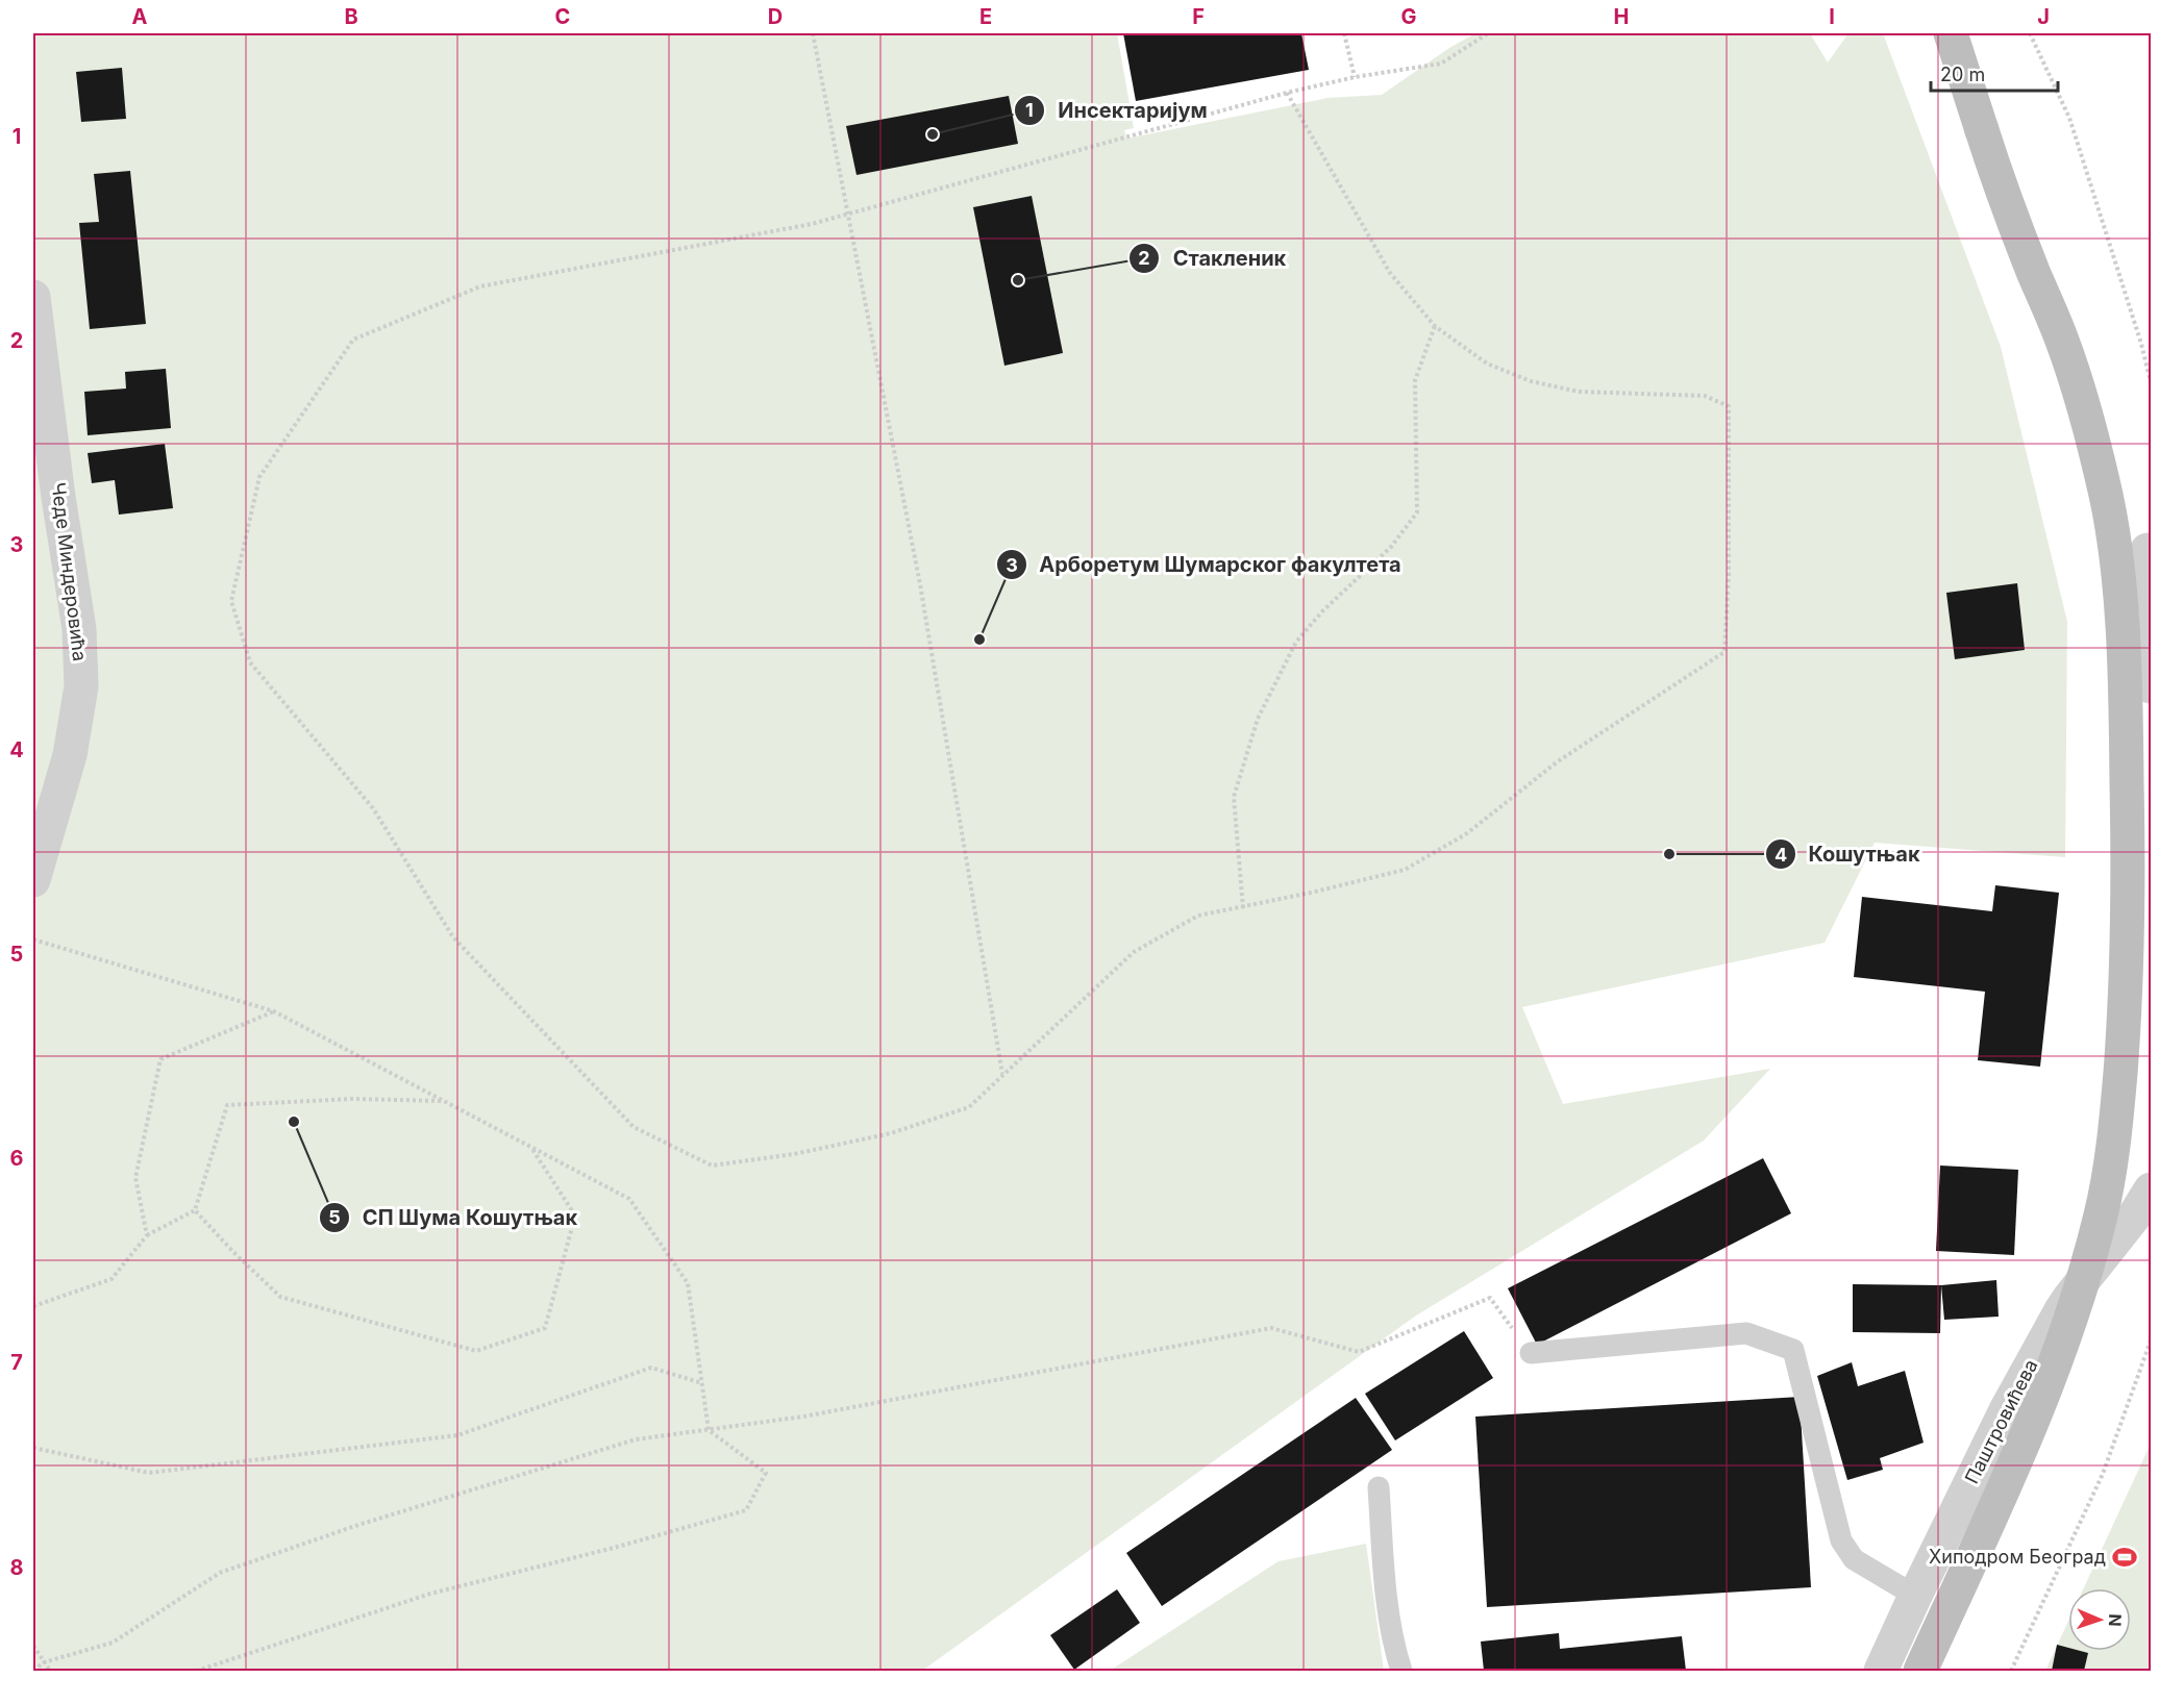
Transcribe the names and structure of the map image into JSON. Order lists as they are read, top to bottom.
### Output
{
  "streets": {
    "street": ["Чеде Миндеровића", "Паштровићева"]
  },
  "places": {
    "other": [
      "Инсектаријум",
      "Стакленик",
      "Арборетум Шумарског факултета",
      "Кошутњак",
      "СП Шума Кошутњак"
    ],
    "sports": ["Хиподром Београд"]
  },
  "scale_bar": "20 m",
  "north": "right",
  "grid": {
    "columns": [
      "A",
      "B",
      "C",
      "D",
      "E",
      "F",
      "G",
      "H",
      "I",
      "J"
    ],
    "rows": [
      "1",
      "2",
      "3",
      "4",
      "5",
      "6",
      "7",
      "8"
    ]
  }
}
